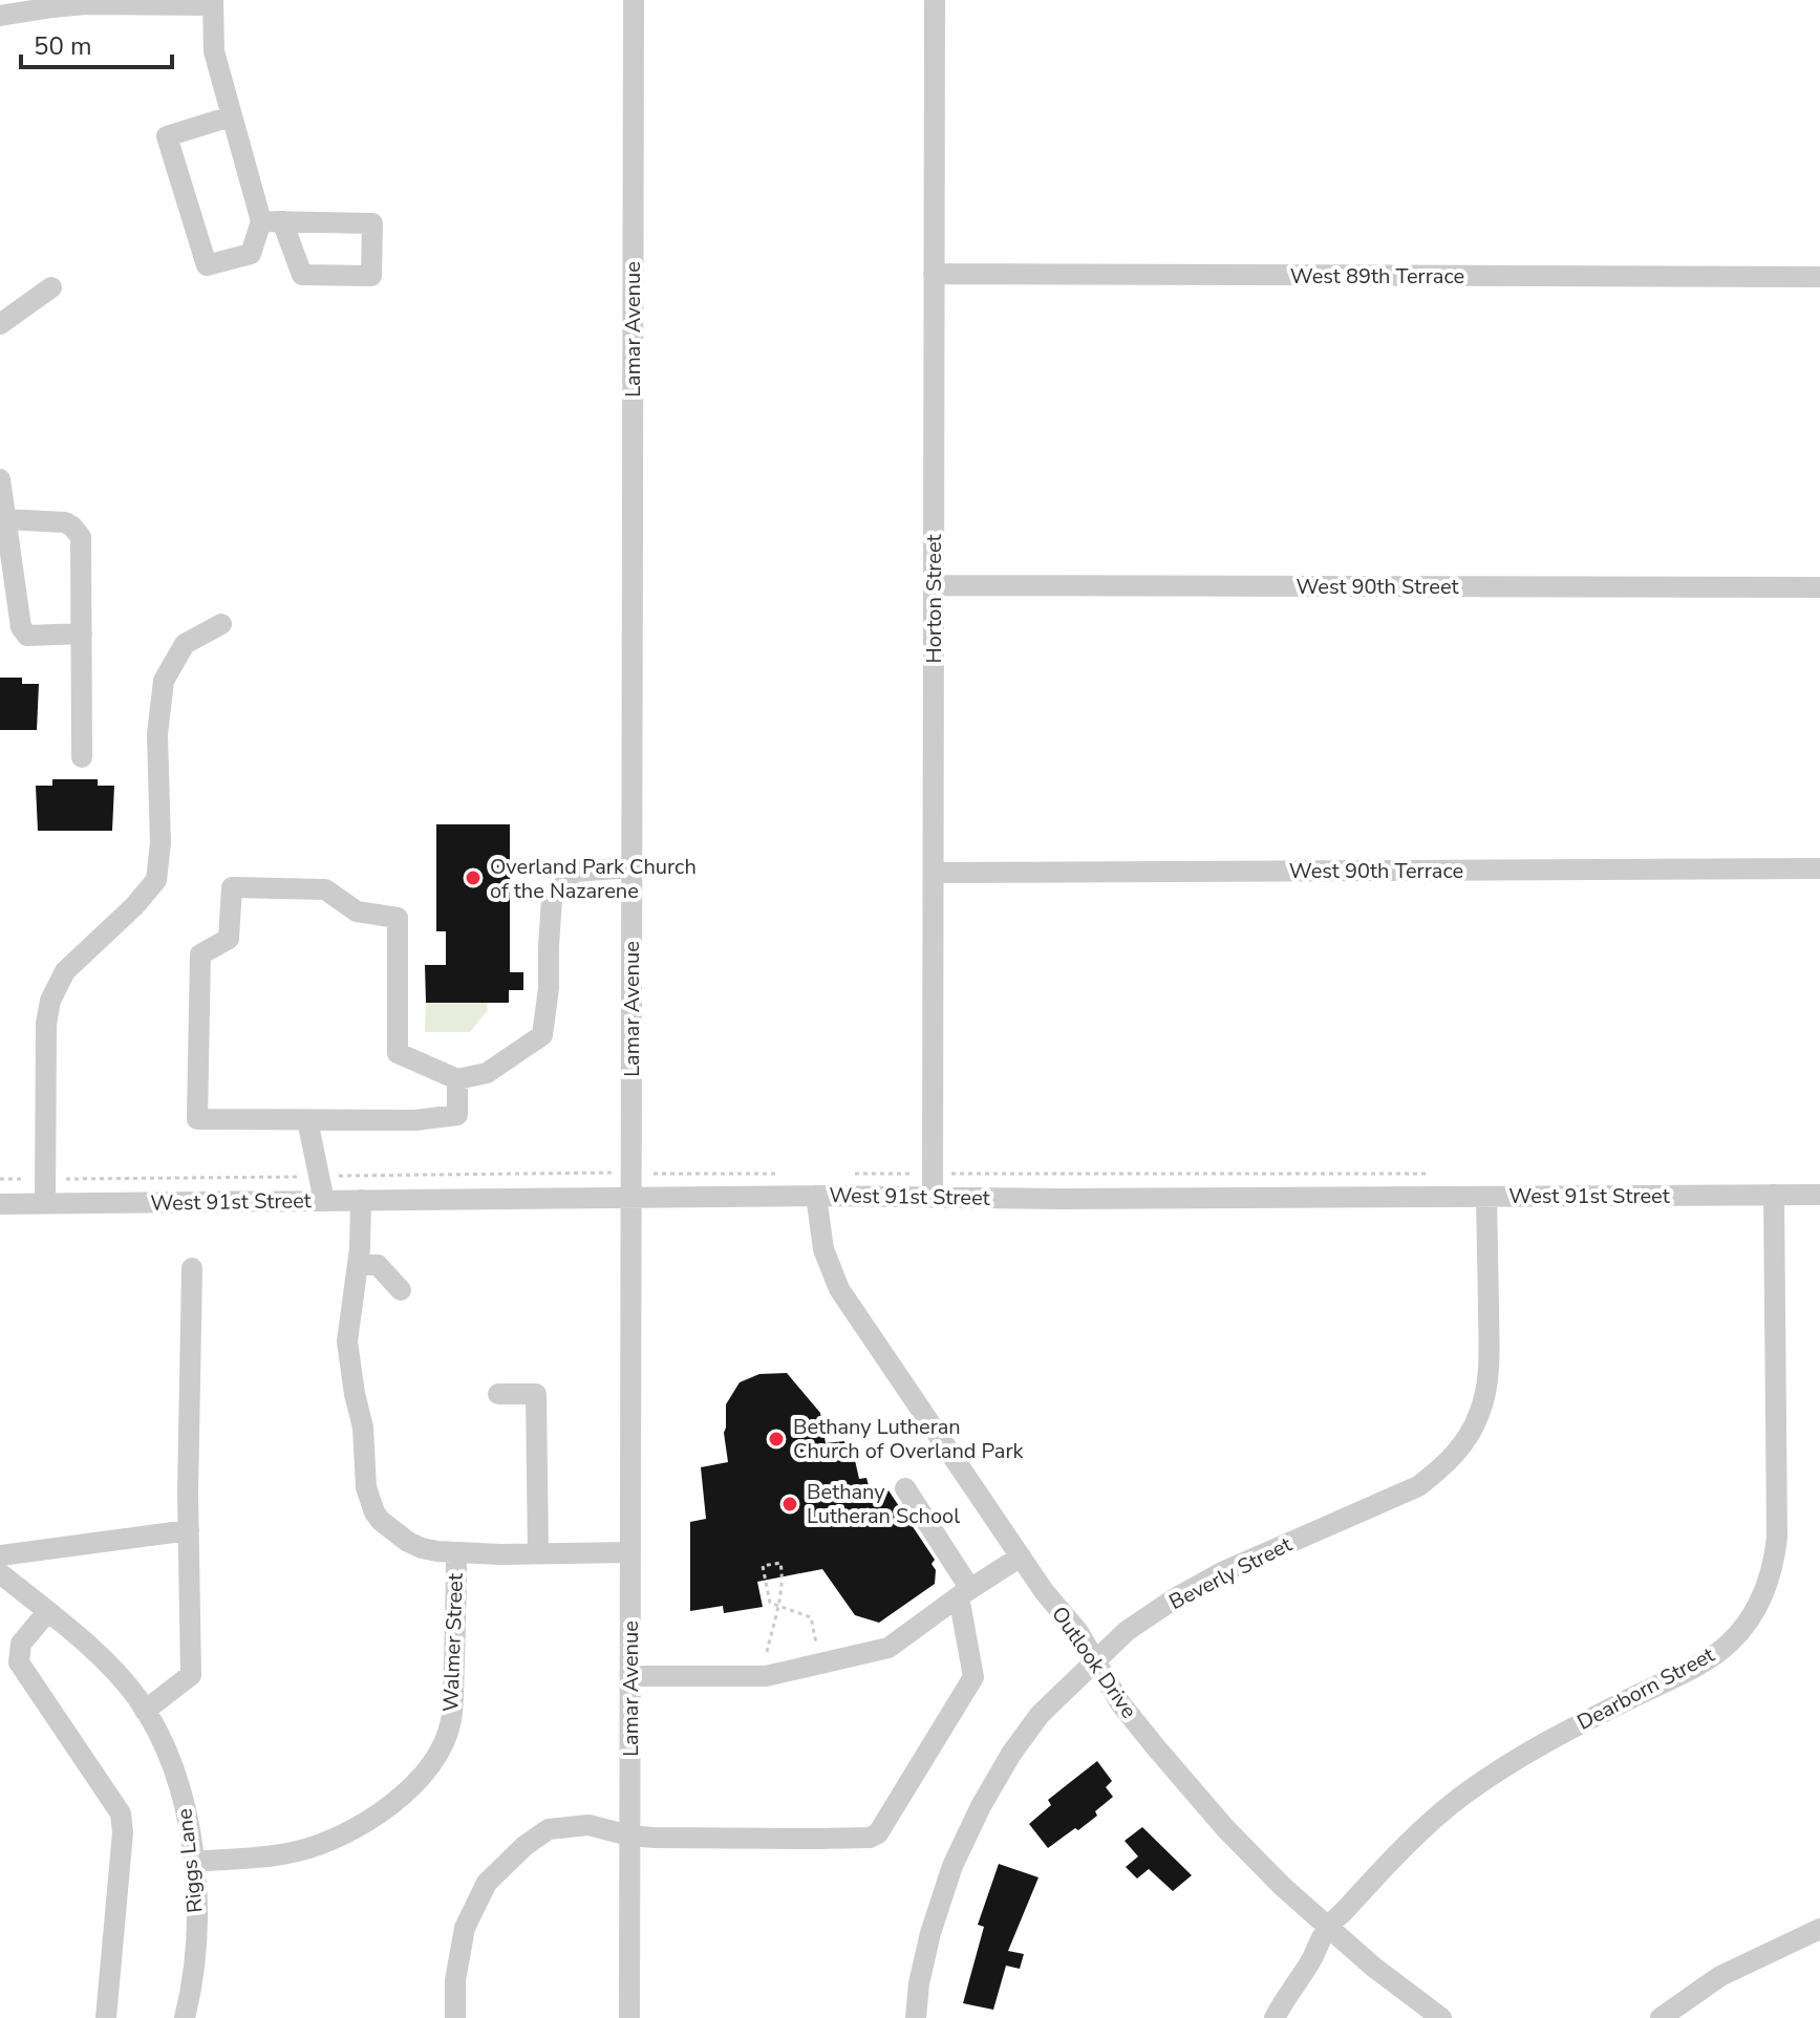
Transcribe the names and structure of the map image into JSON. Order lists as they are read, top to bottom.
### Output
{
  "streets": {
    "street": [
      "West 89th Terrace",
      "Lamar Avenue",
      "West 90th Street",
      "Horton Street",
      "West 90th Terrace",
      "West 91st Street",
      "Beverly Street",
      "Walmer Street",
      "Outlook Drive",
      "Dearborn Street",
      "Riggs Lane"
    ]
  },
  "crossings": [
    ["West 89th Terrace", "Horton Street"],
    ["Lamar Avenue", "West 91st Street"],
    ["West 90th Street", "Horton Street"],
    ["Horton Street", "West 90th Terrace"],
    ["Horton Street", "West 91st Street"],
    ["West 91st Street", "Beverly Street"],
    ["West 91st Street", "Outlook Drive"],
    ["West 91st Street", "Dearborn Street"],
    ["Beverly Street", "Outlook Drive"],
    ["Walmer Street", "Riggs Lane"],
    ["Outlook Drive", "Dearborn Street"]
  ],
  "places": ["Overland Park Church of the Nazarene", "Bethany Lutheran Church of Overland Park", "Bethany Lutheran School"],
  "scale_bar": "50 m"
}
